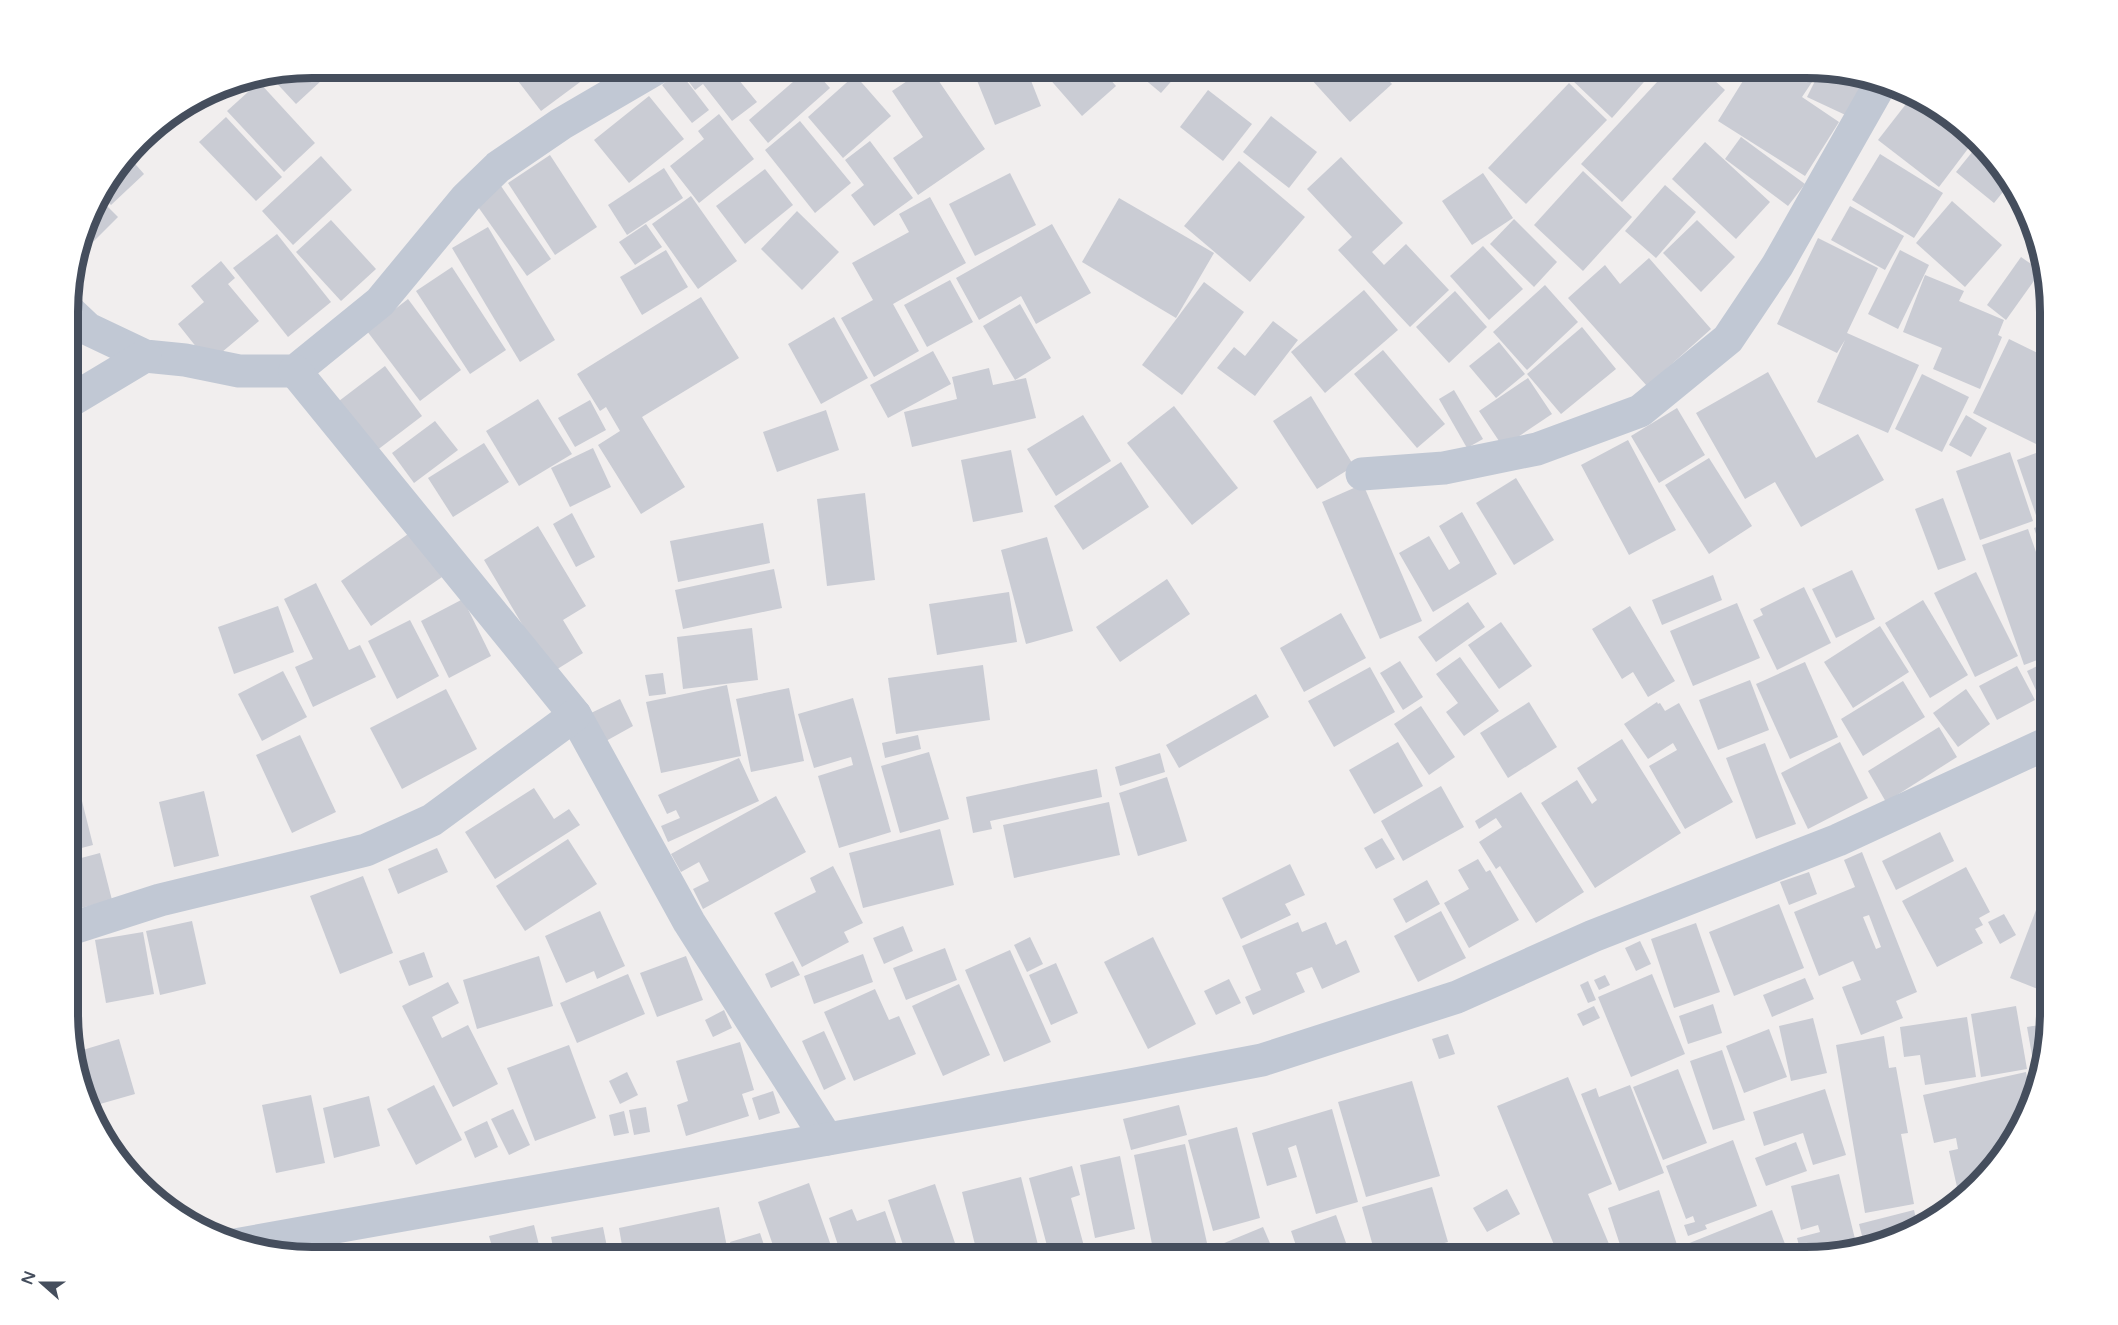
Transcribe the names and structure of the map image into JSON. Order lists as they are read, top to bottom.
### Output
{
  "north": "left"
}
